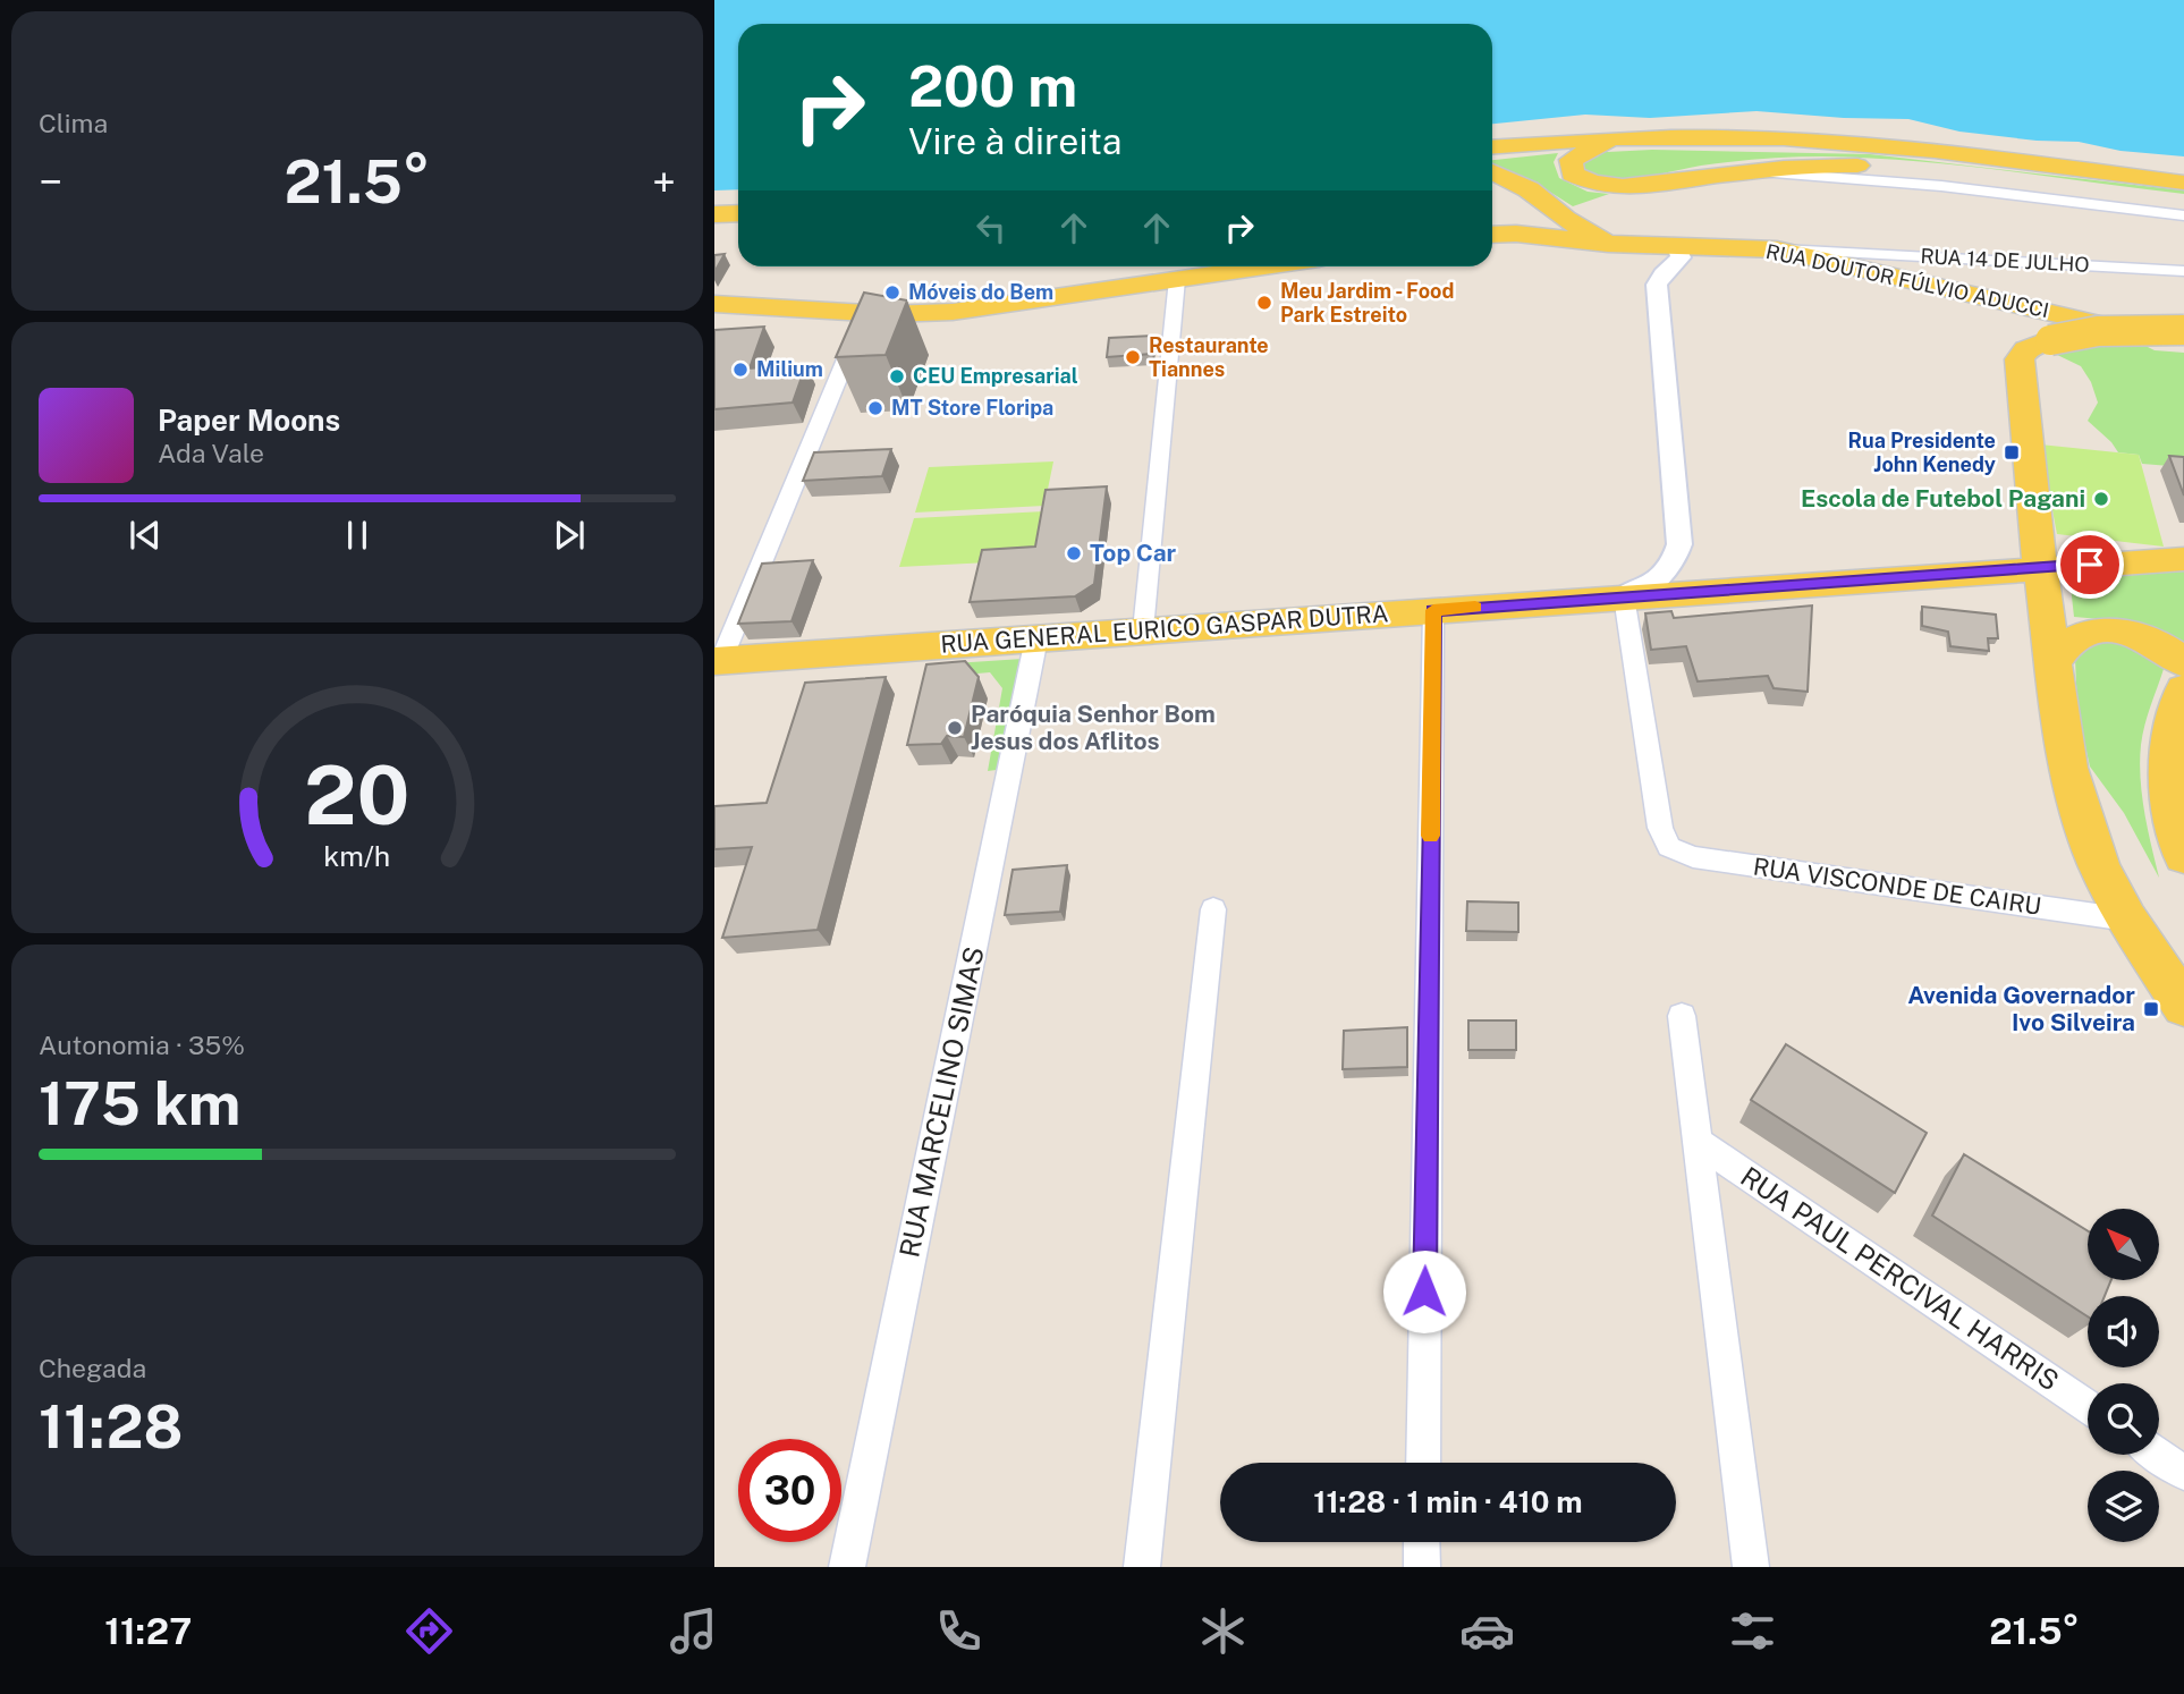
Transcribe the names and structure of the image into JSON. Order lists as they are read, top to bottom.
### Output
{
  "streets": {
    "main road": ["RUA DOUTOR FÚLVIO ADUCCI", "RUA GENERAL EURICO GASPAR DUTRA"],
    "street": [
      "RUA 14 DE JULHO",
      "RUA VISCONDE DE CAIRU",
      "RUA MARCELINO SIMAS",
      "RUA PAUL PERCIVAL HARRIS"
    ]
  },
  "crossings": [
    ["RUA 14 DE JULHO", "RUA DOUTOR FÚLVIO ADUCCI"],
    ["RUA GENERAL EURICO GASPAR DUTRA", "RUA VISCONDE DE CAIRU"],
    ["RUA GENERAL EURICO GASPAR DUTRA", "RUA MARCELINO SIMAS"]
  ],
  "places": {
    "other": [
      "Móveis do Bem",
      "Meu Jardim - Food Park Estreito",
      "Restaurante Tiannes",
      "Milium",
      "CEU Empresarial",
      "MT Store Floripa",
      "Escola de Futebol Pagani",
      "Top Car",
      "Paróquia Senhor Bom Jesus dos Aflitos"
    ],
    "transit": ["Rua Presidente John Kenedy", "Avenida Governador Ivo Silveira"]
  },
  "north": "top left",
  "page": {
    "tile": [
      "Clima",
      ["Autonomia · 35%", "175 km"],
      ["Chegada", "11:28"]
    ],
    "turn": ["200 m", "Vire à direita"],
    "heat": ["−", "21.5°", "+"],
    "song": ["Paper Moons", "Ada Vale"],
    "limit": "30",
    "trip": "11:28 · 1 min · 410 m",
    "tabs": ["11:27", "21.5°"],
    "gauge": ["20", "km/h"]
  }
}
